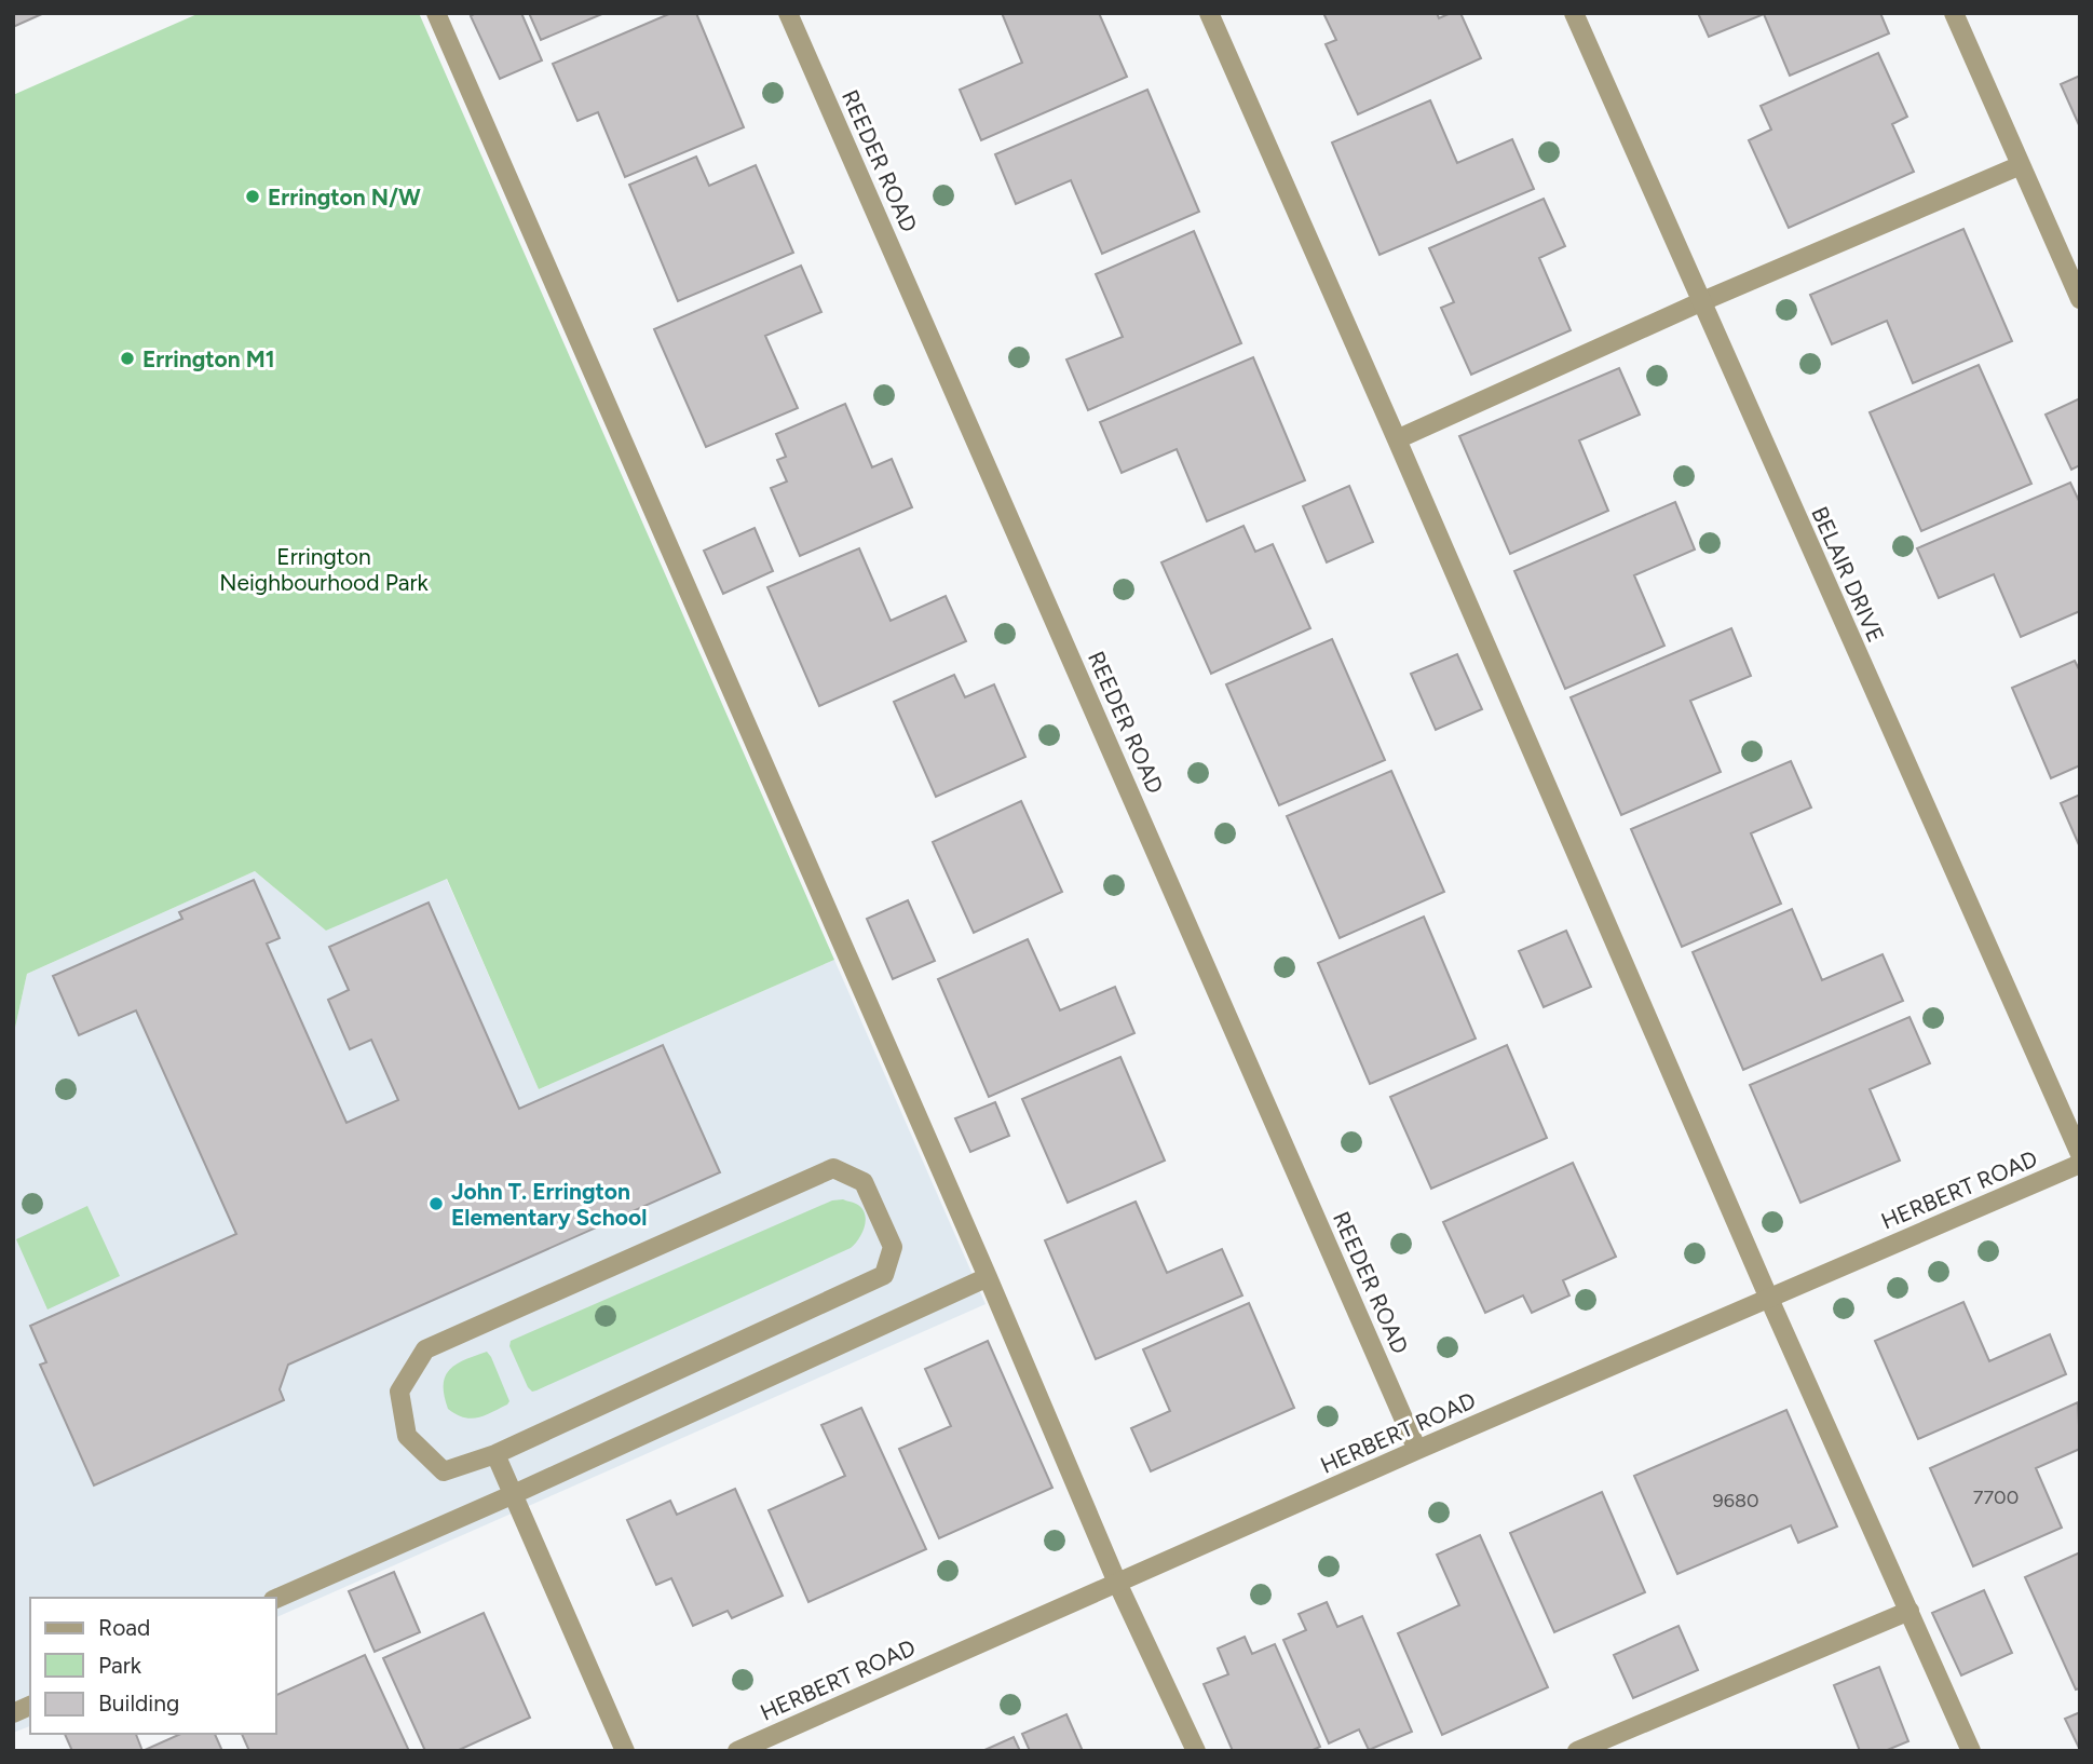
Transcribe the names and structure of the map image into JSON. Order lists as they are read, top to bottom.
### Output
{
  "streets": {
    "street": ["REEDER ROAD", "BELAIR DRIVE", "HERBERT ROAD"]
  },
  "crossings": [
    ["REEDER ROAD", "HERBERT ROAD"]
  ],
  "parks": ["Errington Neighbourhood Park"],
  "places": ["Errington N/W", "Errington M1", "John T. Errington Elementary School"],
  "house_numbers": ["7700", "9680"],
  "legend": ["Road", "Park", "Building"]
}
